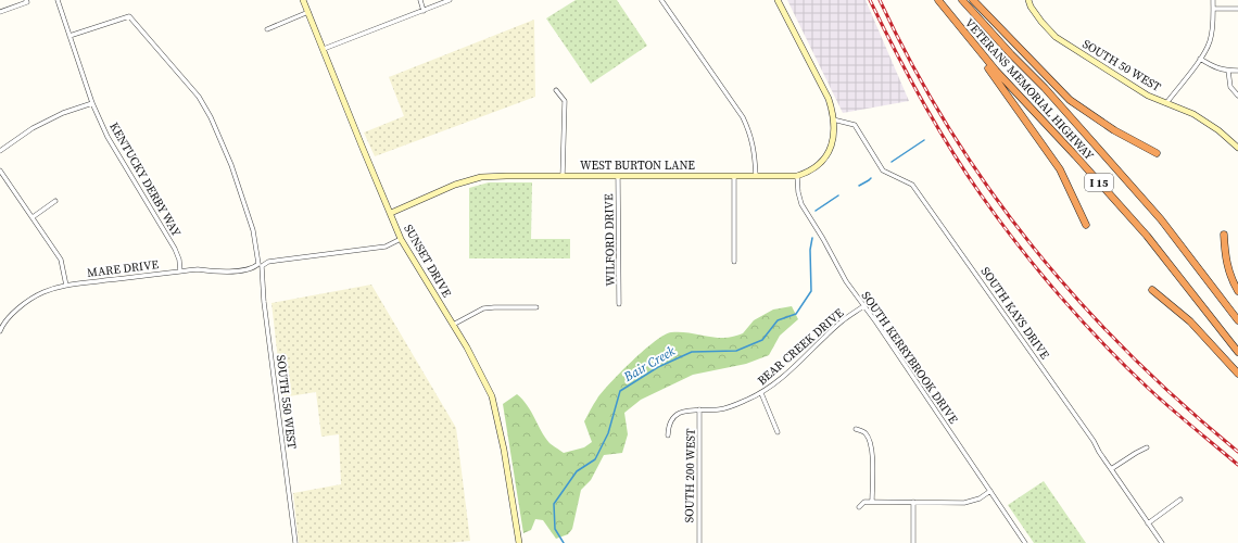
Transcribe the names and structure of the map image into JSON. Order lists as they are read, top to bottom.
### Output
{
  "streets": {
    "highway": ["VETERANS MEMORIAL HIGHWAY", "I 15"],
    "street": [
      "SOUTH 50 WEST",
      "WEST BURTON LANE",
      "KENTUCKY DERBY WAY",
      "WILFORD DRIVE",
      "SUNSET DRIVE",
      "MARE DRIVE",
      "SOUTH KAYS DRIVE",
      "BEAR CREEK DRIVE",
      "SOUTH KERRYBROOK DRIVE",
      "SOUTH 550 WEST",
      "SOUTH 200 WEST"
    ]
  },
  "crossings": [
    ["WEST BURTON LANE", "WILFORD DRIVE"],
    ["WEST BURTON LANE", "SUNSET DRIVE"],
    ["WEST BURTON LANE", "SOUTH KAYS DRIVE"],
    ["WEST BURTON LANE", "SOUTH KERRYBROOK DRIVE"],
    ["KENTUCKY DERBY WAY", "MARE DRIVE"],
    ["KENTUCKY DERBY WAY", "SOUTH 550 WEST"],
    ["SUNSET DRIVE", "MARE DRIVE"],
    ["MARE DRIVE", "SOUTH 550 WEST"],
    ["BEAR CREEK DRIVE", "SOUTH KERRYBROOK DRIVE"],
    ["BEAR CREEK DRIVE", "SOUTH 200 WEST"]
  ],
  "water": ["Bair Creek"]
}
